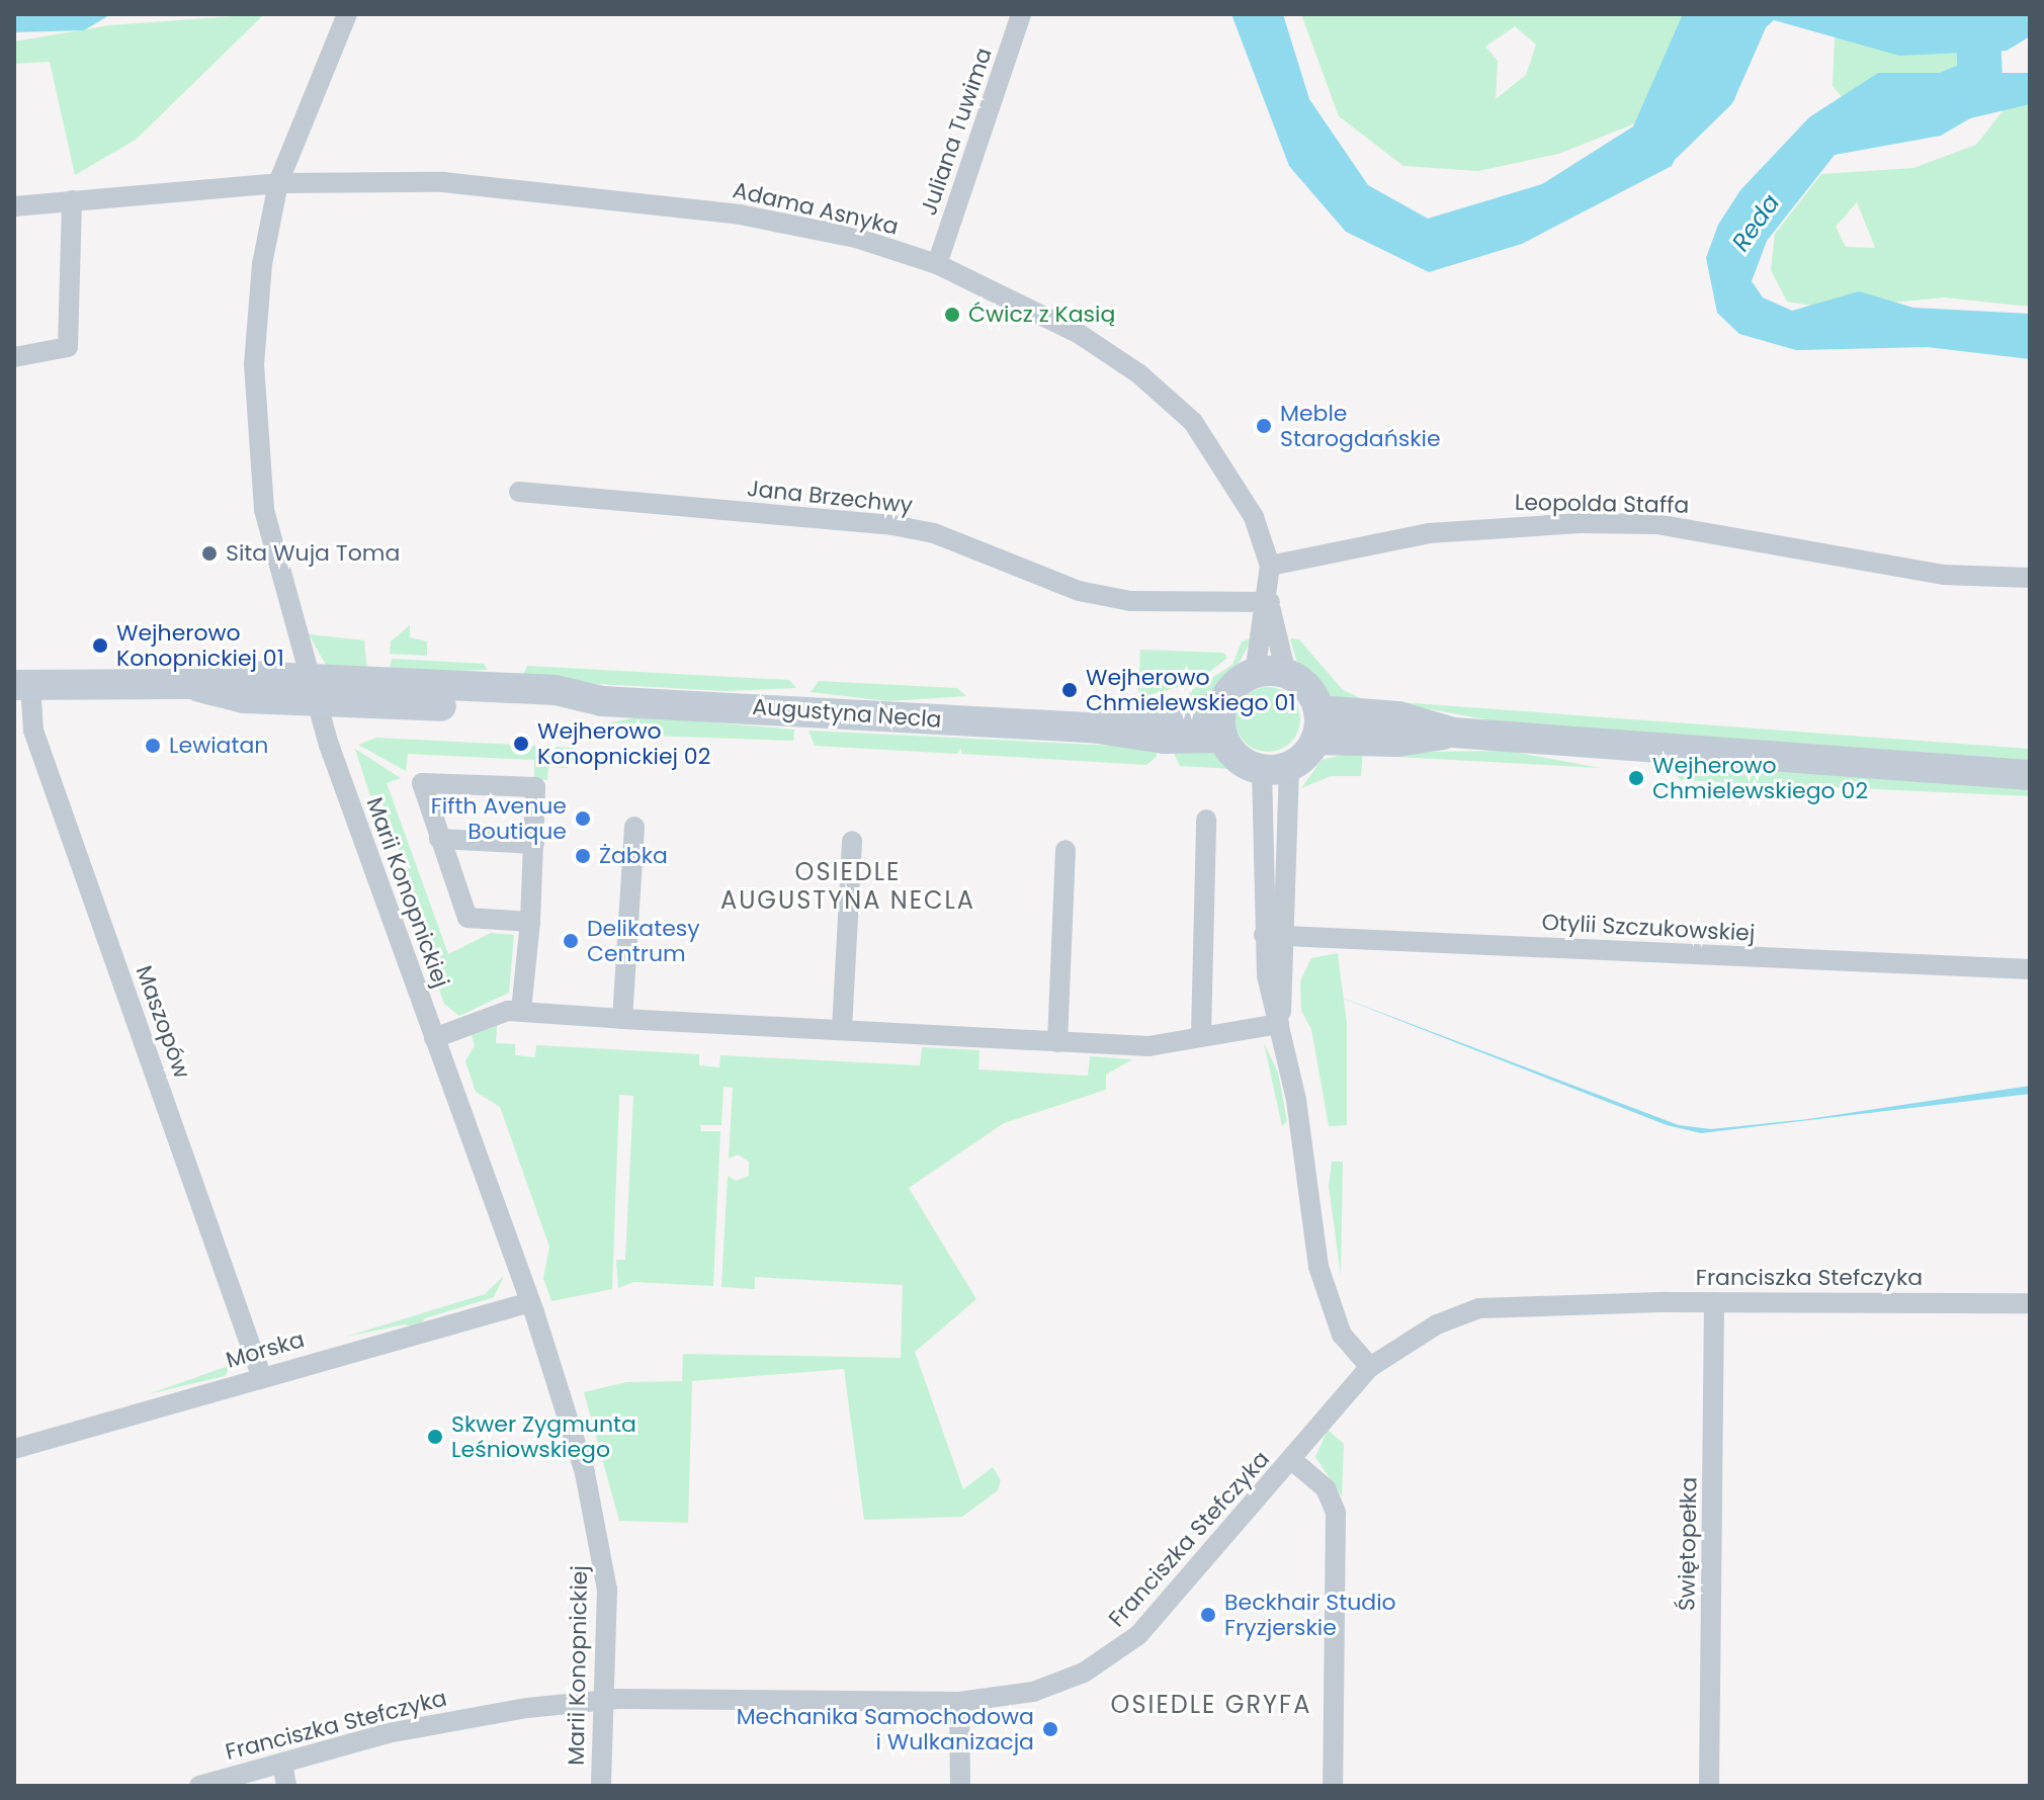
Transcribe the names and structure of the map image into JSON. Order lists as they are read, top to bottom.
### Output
{
  "streets": {
    "main road": ["Augustyna Necla"],
    "street": [
      "Juliana Tuwima",
      "Adama Asnyka",
      "Jana Brzechwy",
      "Leopolda Staffa",
      "Marii Konopnickiej",
      "Otylii Szczukowskiej",
      "Maszopów",
      "Franciszka Stefczyka",
      "Morska",
      "Świętopełka"
    ]
  },
  "crossings": [
    ["Juliana Tuwima", "Adama Asnyka"],
    ["Adama Asnyka", "Jana Brzechwy"],
    ["Adama Asnyka", "Leopolda Staffa"],
    ["Adama Asnyka", "Augustyna Necla"],
    ["Adama Asnyka", "Marii Konopnickiej"],
    ["Augustyna Necla", "Marii Konopnickiej"],
    ["Augustyna Necla", "Maszopów"],
    ["Marii Konopnickiej", "Franciszka Stefczyka"],
    ["Marii Konopnickiej", "Morska"],
    ["Maszopów", "Morska"],
    ["Franciszka Stefczyka", "Świętopełka"]
  ],
  "districts": ["OSIEDLE AUGUSTYNA NECLA", "OSIEDLE GRYFA"],
  "water": ["Reda"],
  "places": [
    "Ćwicz z Kasią",
    "Meble Starogdańskie",
    "Sita Wuja Toma",
    "Wejherowo Konopnickiej 01",
    "Wejherowo Chmielewskiego 01",
    "Wejherowo Konopnickiej 02",
    "Lewiatan",
    "Wejherowo Chmielewskiego 02",
    "Fifth Avenue Boutique",
    "Żabka",
    "Delikatesy Centrum",
    "Skwer Zygmunta Leśniowskiego",
    "Beckhair Studio Fryzjerskie",
    "Mechanika Samochodowa i Wulkanizacja"
  ]
}
